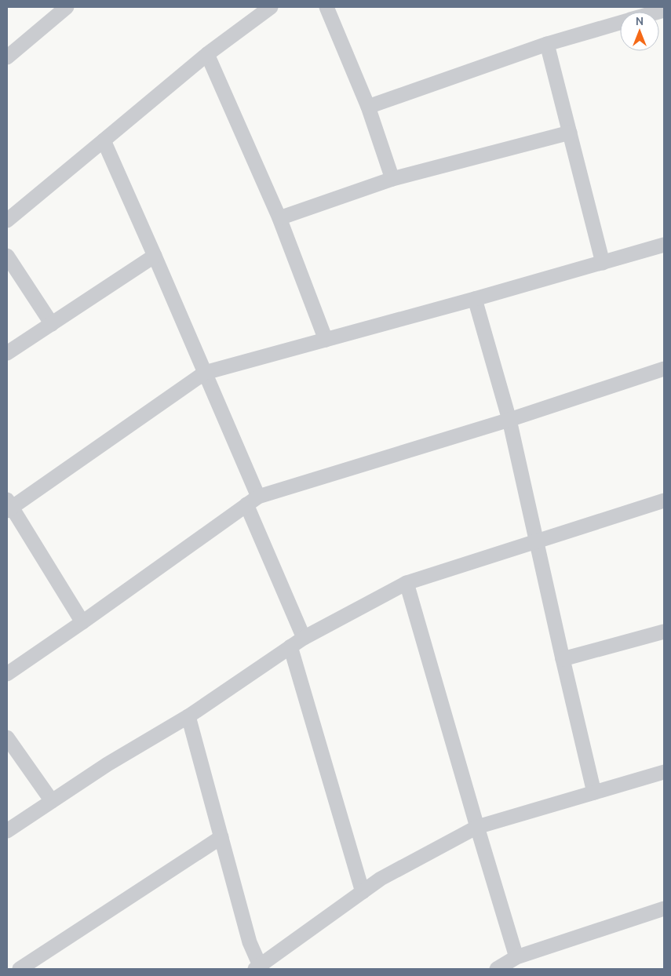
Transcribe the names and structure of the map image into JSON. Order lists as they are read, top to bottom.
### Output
{
  "north": "top"
}
